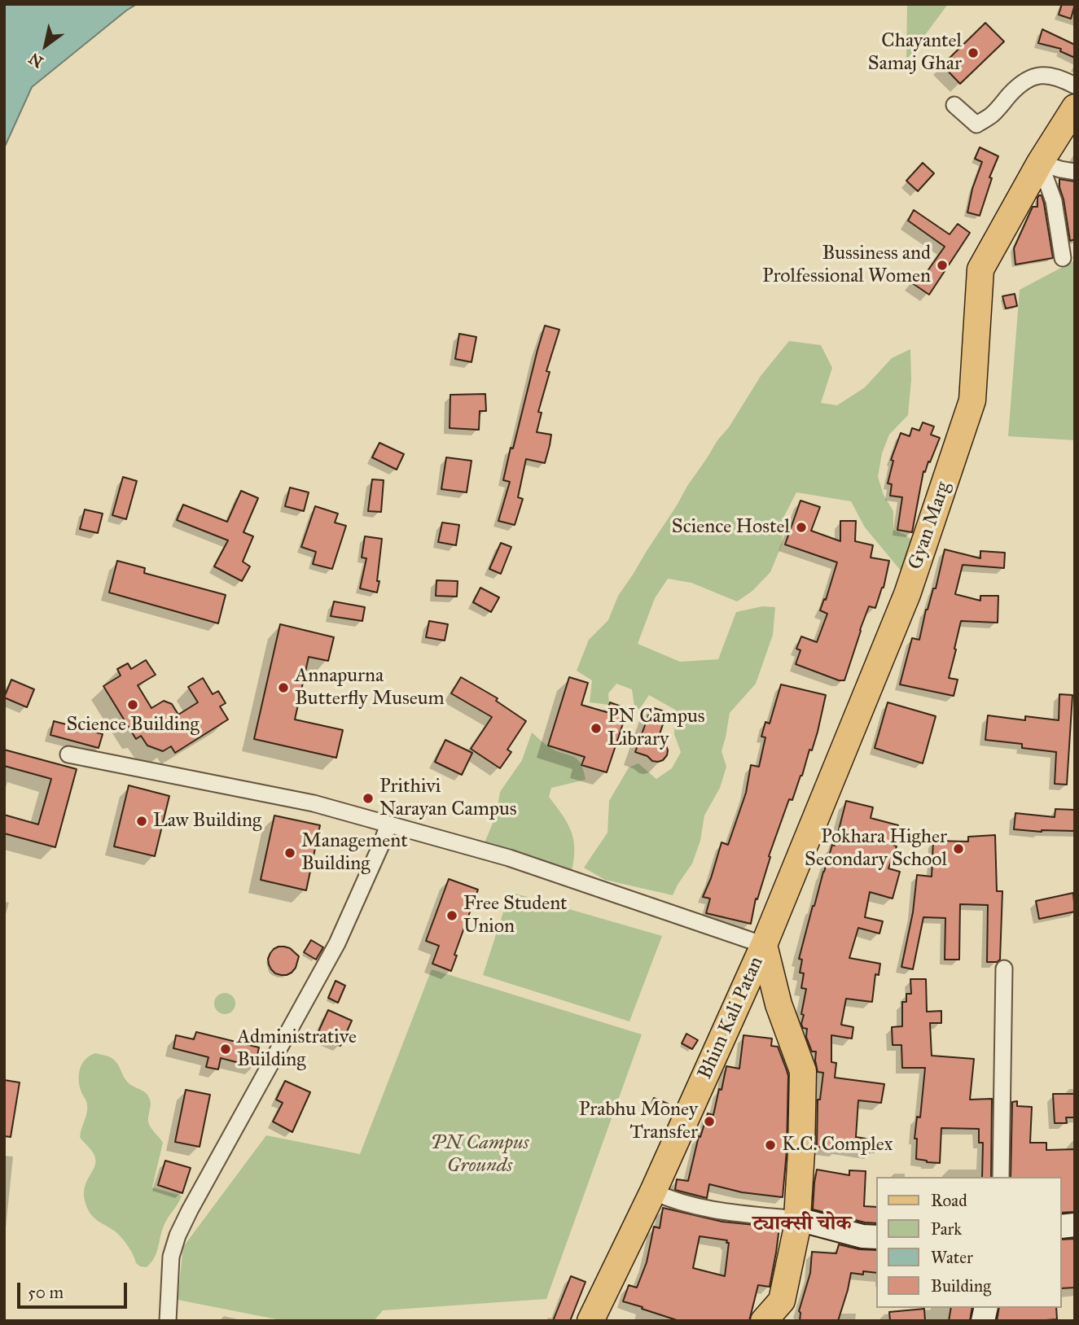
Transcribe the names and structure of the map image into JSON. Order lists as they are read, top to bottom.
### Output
{
  "streets": {
    "main road": ["Gyan Marg", "Bhim Kali Patan"]
  },
  "crossings": [
    ["Gyan Marg", "Bhim Kali Patan"]
  ],
  "districts": ["ट्याक्सी चोक"],
  "parks": ["PN Campus Grounds"],
  "places": [
    "Chayantel Samaj Ghar",
    "Bussiness and Prolfessional Women",
    "Science Hostel",
    "Annapurna Butterfly Museum",
    "Science Building",
    "PN Campus Library",
    "Prithivi Narayan Campus",
    "Law Building",
    "Pokhara Higher Secondary School",
    "Management Building",
    "Free Student Union",
    "Administrative Building",
    "Prabhu Money Transfer",
    "K.C. Complex"
  ],
  "legend": [
    "Road",
    "Park",
    "Water",
    "Building"
  ],
  "scale_bar": "50 m",
  "north": "bottom left"
}
